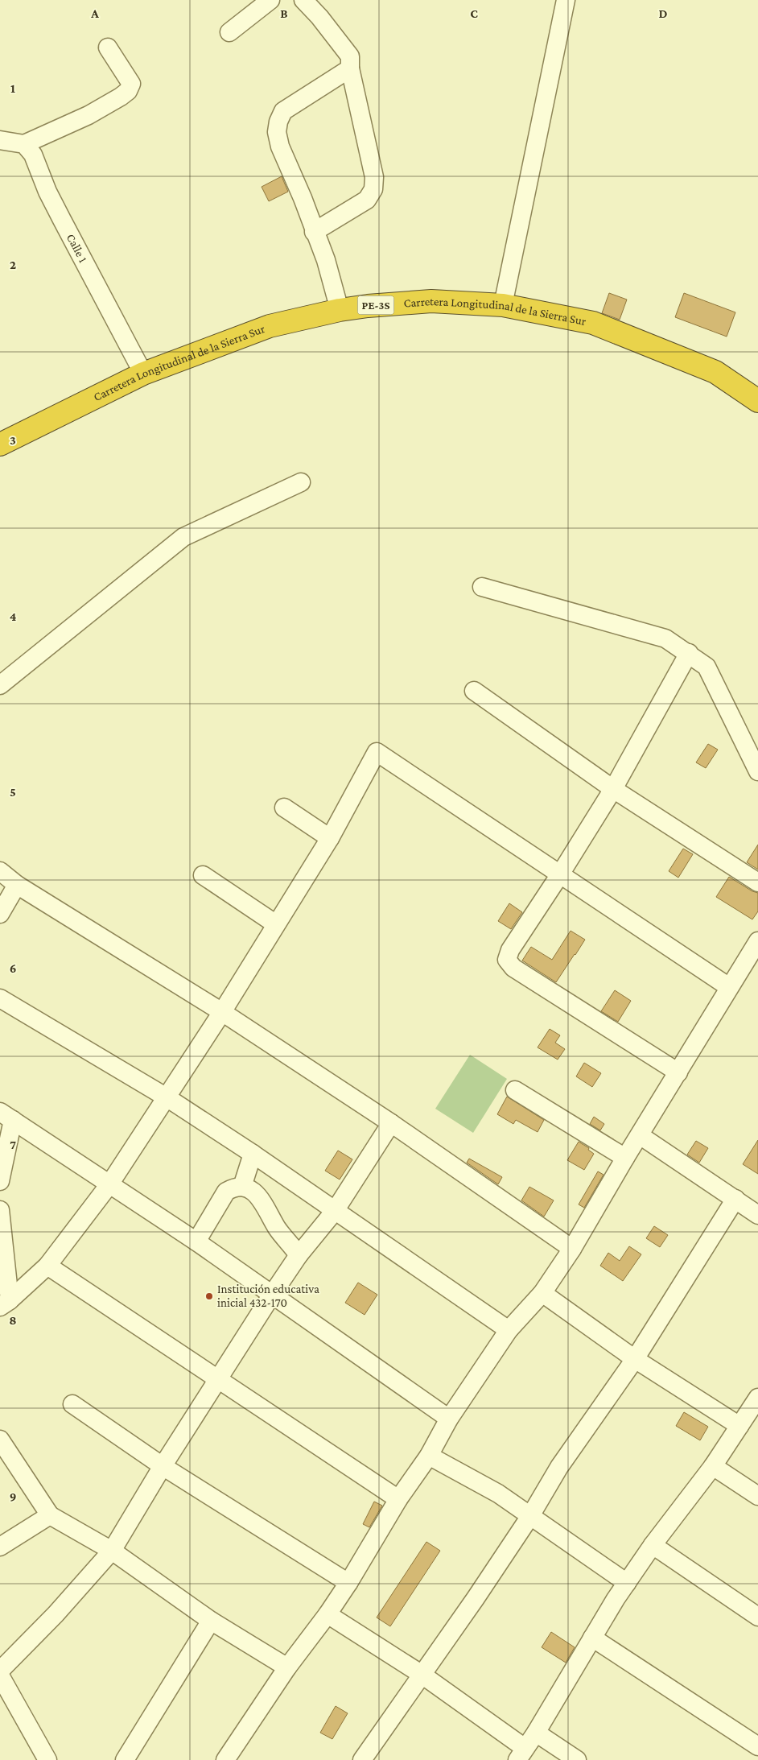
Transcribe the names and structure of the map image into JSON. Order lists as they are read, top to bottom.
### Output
{
  "streets": {
    "highway": ["PE-3S", "Carretera Longitudinal de la Sierra Sur"],
    "street": ["Calle 1"]
  },
  "crossings": [
    ["Calle 1", "Carretera Longitudinal de la Sierra Sur"]
  ],
  "places": ["Institución educativa inicial 432-170"],
  "grid": {
    "columns": [
      "A",
      "B",
      "C",
      "D"
    ],
    "rows": [
      "1",
      "2",
      "3",
      "4",
      "5",
      "6",
      "7",
      "8",
      "9"
    ]
  }
}
